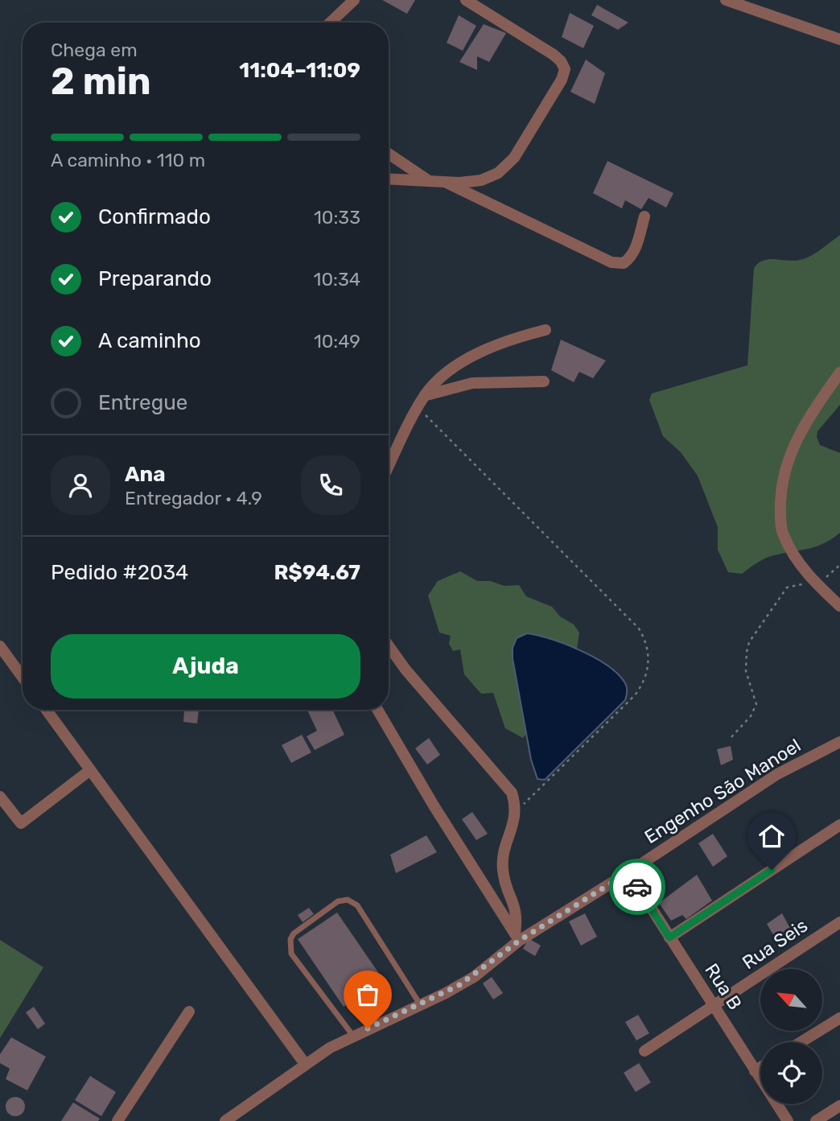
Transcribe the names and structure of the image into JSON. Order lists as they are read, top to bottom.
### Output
{
  "streets": {
    "street": ["Engenho São Manoel", "Rua Seis", "Rua B"]
  },
  "crossings": [
    ["Engenho São Manoel", "Rua B"],
    ["Rua Seis", "Rua B"]
  ],
  "north": "top left",
  "page": {
    "heading": ["2 min", "Chega em", "11:04–11:09"],
    "panel": [
      "Ana",
      "Entregador · 4.9",
      "Pedido #2034",
      "R$94.67"
    ],
    "bar": "A caminho · 110 m",
    "list": [
      ["Confirmado", "10:33"],
      ["Preparando", "10:34"],
      ["A caminho", "10:49"],
      "Entregue"
    ],
    "buttons": "Ajuda"
  }
}
